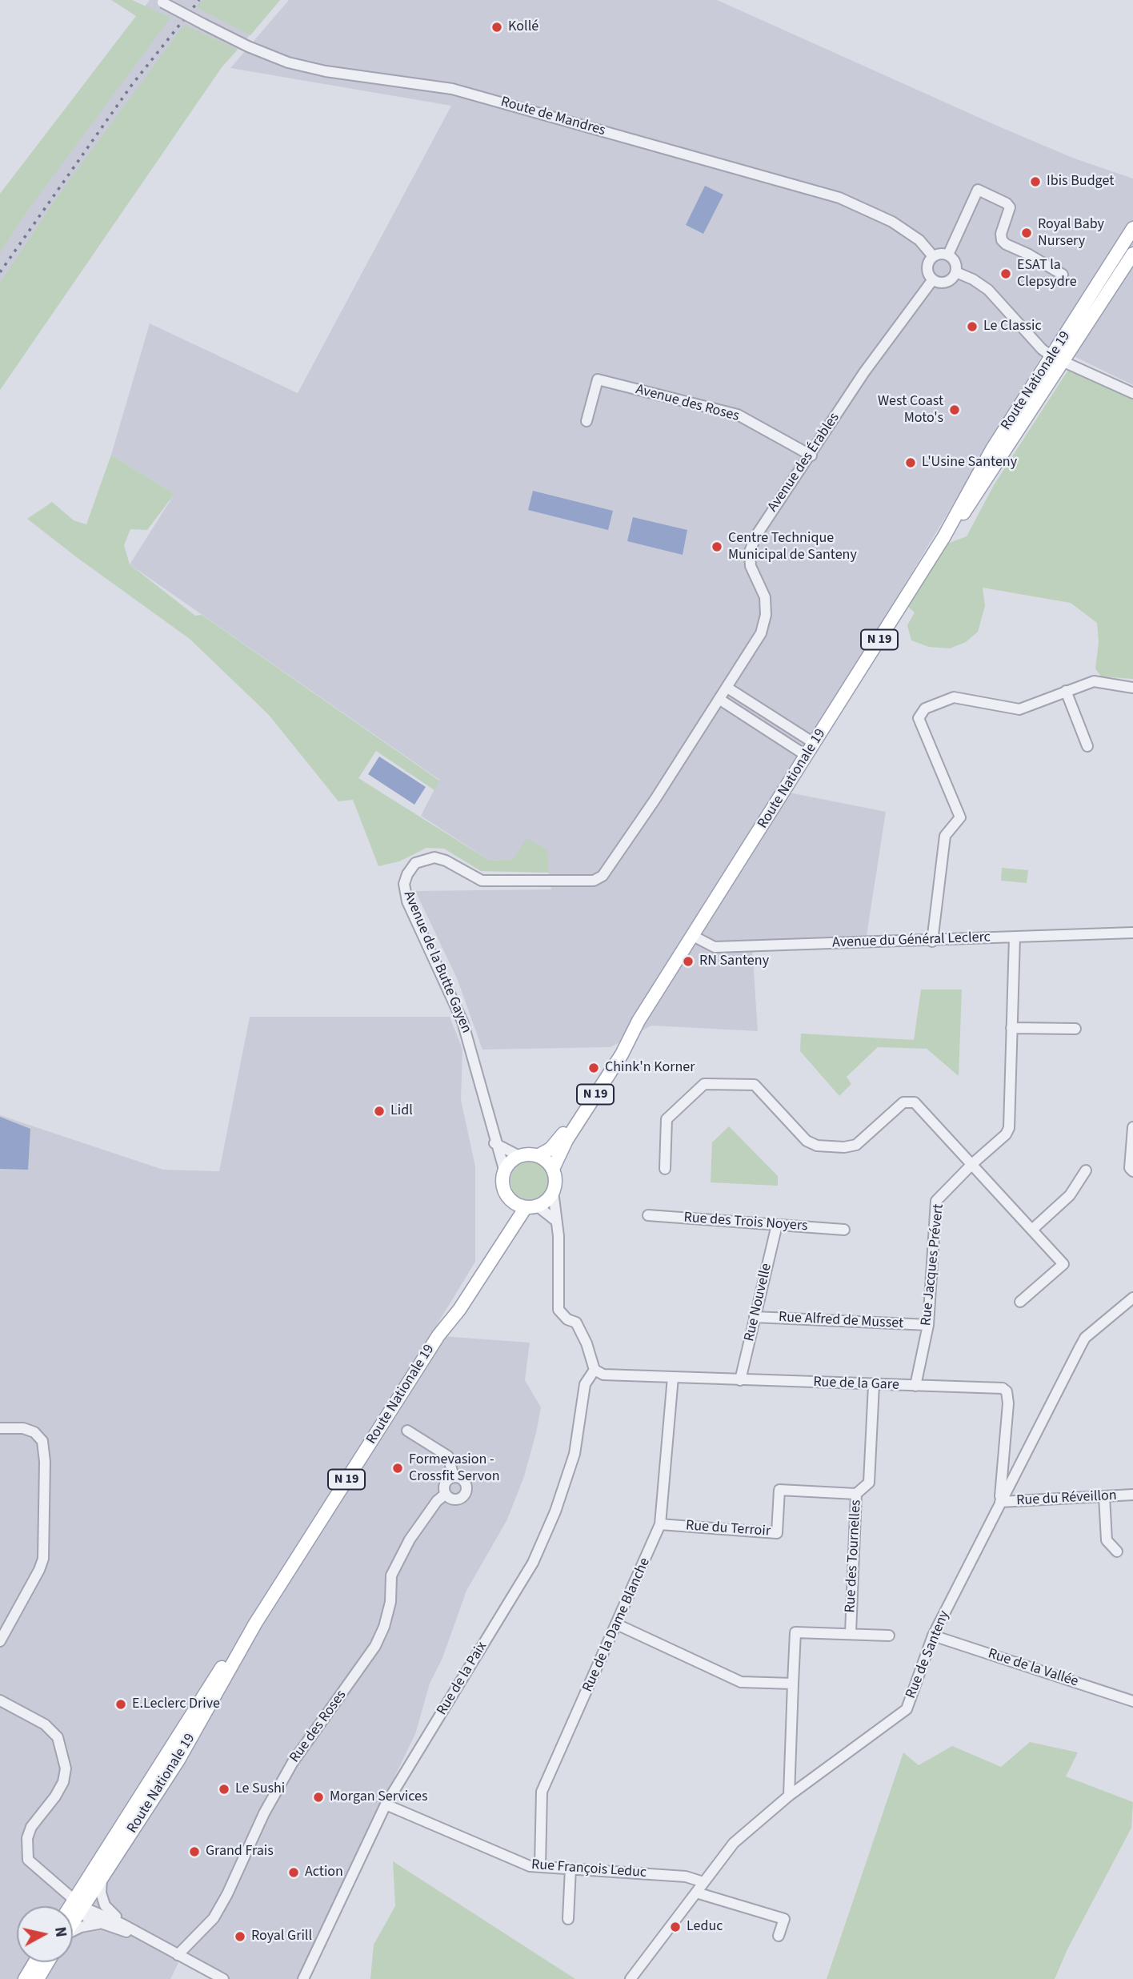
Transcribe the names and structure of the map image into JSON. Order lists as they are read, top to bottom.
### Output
{
  "streets": {
    "main road": ["Route Nationale 19", "N 19"],
    "street": [
      "Route de Mandres",
      "Avenue des Roses",
      "Avenue des Érables",
      "Avenue du Général Leclerc",
      "Avenue de la Butte Gayen",
      "Rue des Trois Noyers",
      "Rue Jacques Prévert",
      "Rue Nouvelle",
      "Rue Alfred de Musset",
      "Rue de la Gare",
      "Rue du Réveillon",
      "Rue du Terroir",
      "Rue des Tournelles",
      "Rue de la Dame Blanche",
      "Rue de Santeny",
      "Rue de la Vallée",
      "Rue de la Paix",
      "Rue des Roses",
      "Rue François Leduc"
    ]
  },
  "crossings": [
    ["Route de Mandres", "Avenue des Érables"],
    ["Route Nationale 19", "Avenue du Général Leclerc"],
    ["Route Nationale 19", "Avenue de la Butte Gayen"],
    ["Avenue des Roses", "Avenue des Érables"],
    ["Avenue des Érables", "Avenue de la Butte Gayen"],
    ["Avenue du Général Leclerc", "Rue Jacques Prévert"],
    ["Rue des Trois Noyers", "Rue Nouvelle"],
    ["Rue Jacques Prévert", "Rue Alfred de Musset"],
    ["Rue Jacques Prévert", "Rue de la Gare"],
    ["Rue Nouvelle", "Rue Alfred de Musset"],
    ["Rue Nouvelle", "Rue de la Gare"],
    ["Rue de la Gare", "Rue du Réveillon"],
    ["Rue de la Gare", "Rue des Tournelles"],
    ["Rue de la Gare", "Rue de la Dame Blanche"],
    ["Rue de la Gare", "Rue de Santeny"],
    ["Rue de la Gare", "Rue de la Paix"],
    ["Rue du Réveillon", "Rue de Santeny"],
    ["Rue du Terroir", "Rue des Tournelles"],
    ["Rue du Terroir", "Rue de la Dame Blanche"],
    ["Rue de la Dame Blanche", "Rue François Leduc"],
    ["Rue de Santeny", "Rue de la Vallée"],
    ["Rue de Santeny", "Rue François Leduc"],
    ["Rue de la Paix", "Rue François Leduc"]
  ],
  "places": [
    "Kollé",
    "Ibis Budget",
    "Royal Baby Nursery",
    "ESAT la Clepsydre",
    "Le Classic",
    "West Coast Moto's",
    "L'Usine Santeny",
    "Centre Technique Municipal de Santeny",
    "RN Santeny",
    "Chink'n Korner",
    "Lidl",
    "Formevasion - Crossfit Servon",
    "E.Leclerc Drive",
    "Le Sushi",
    "Morgan Services",
    "Grand Frais",
    "Action",
    "Leduc",
    "Royal Grill"
  ],
  "north": "right"
}
